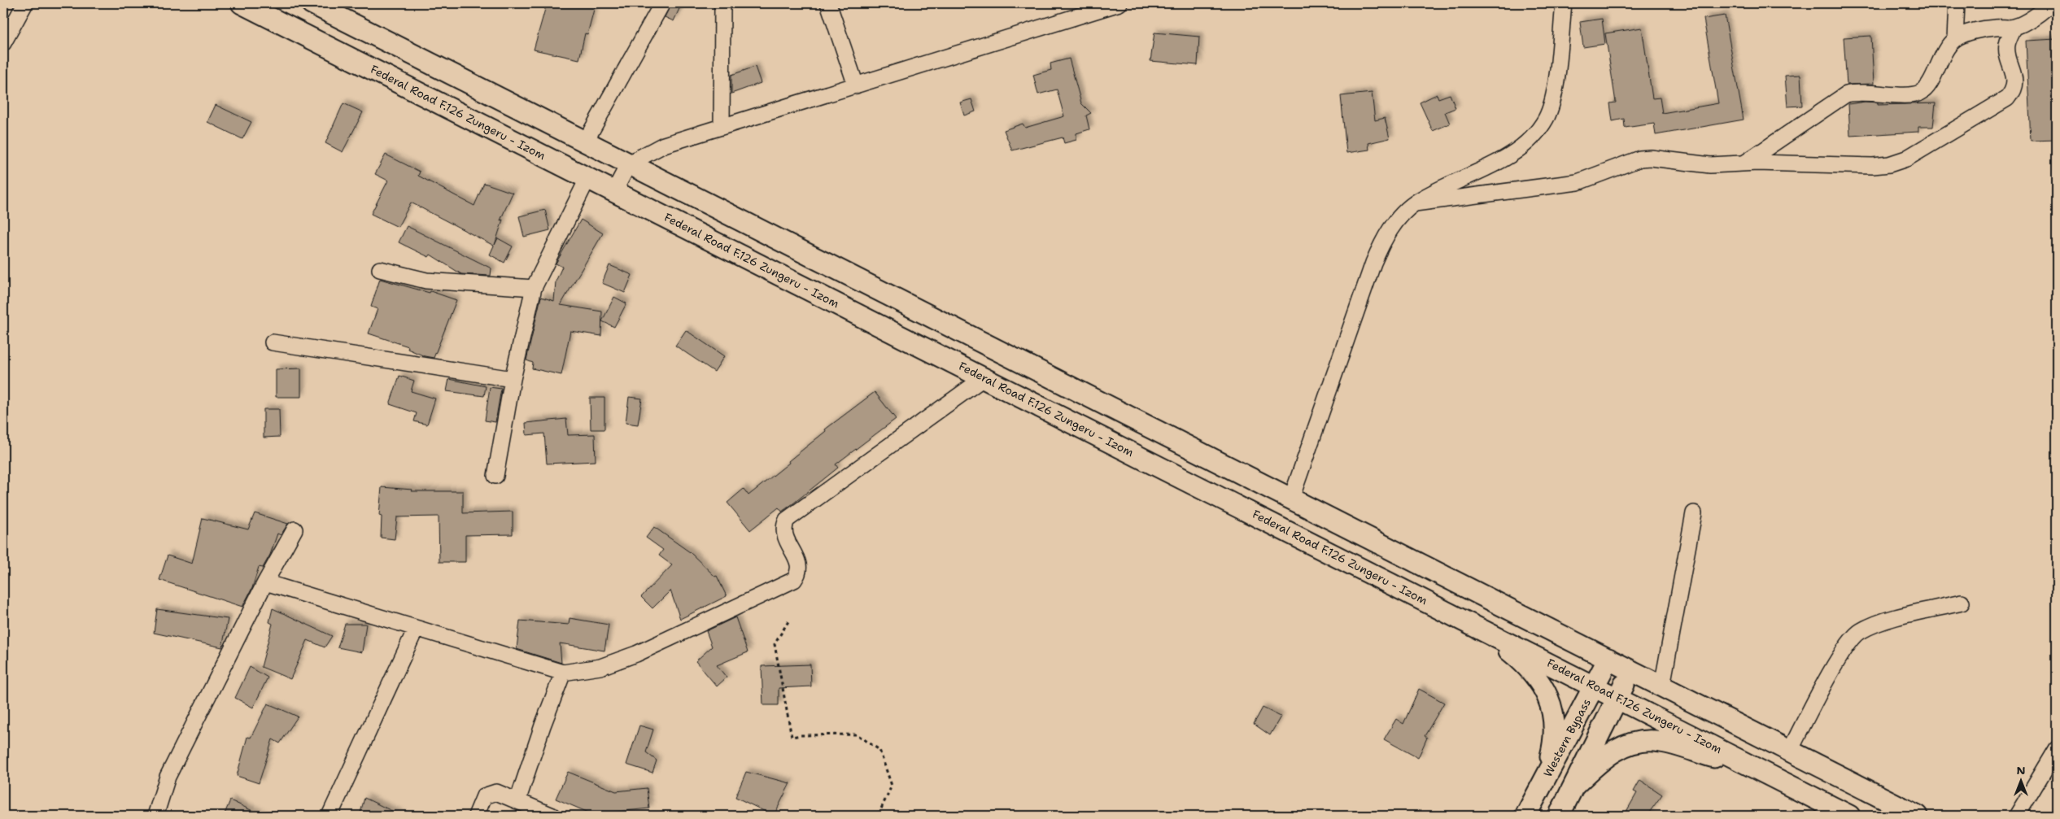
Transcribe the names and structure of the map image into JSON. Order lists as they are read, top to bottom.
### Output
{
  "streets": {
    "main road": ["Federal Road F.126 Zungeru - Izom", "Western Bypass"]
  },
  "crossings": [
    ["Federal Road F.126 Zungeru - Izom", "Western Bypass"]
  ],
  "north": "top"
}
